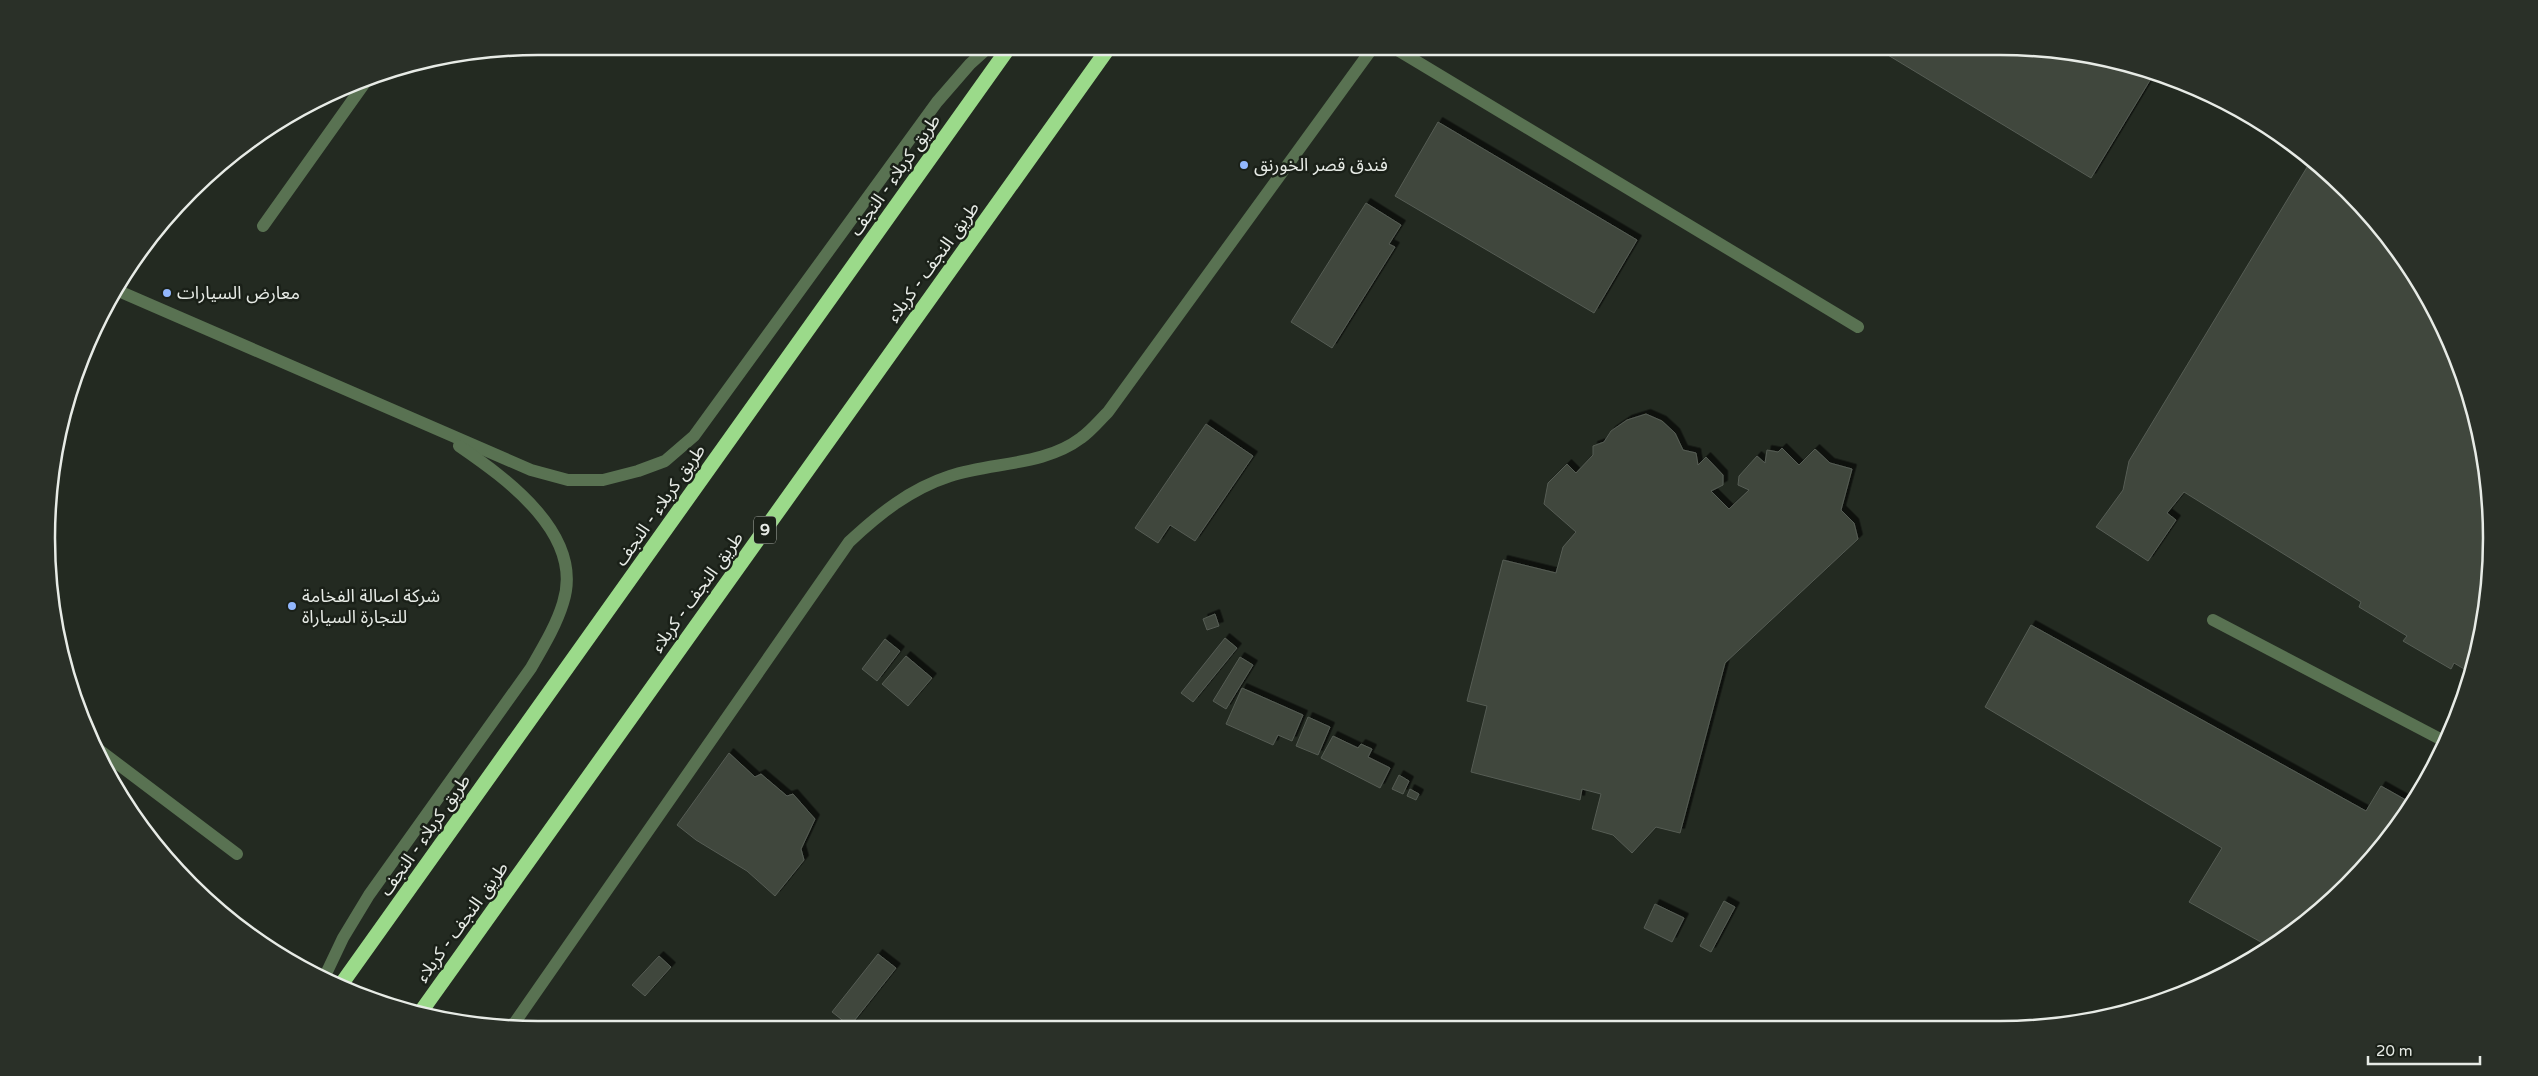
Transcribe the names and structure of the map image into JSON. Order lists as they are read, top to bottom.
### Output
{
  "streets": {
    "highway": ["طريق کربلاء - النجف", "طريق النجف - کربلاء", "9"]
  },
  "places": ["فندق قصر الخورنق", "معارض السيارات", "شركة اصالة الفخامة للتجارة السياراة"],
  "scale_bar": "20 m"
}
